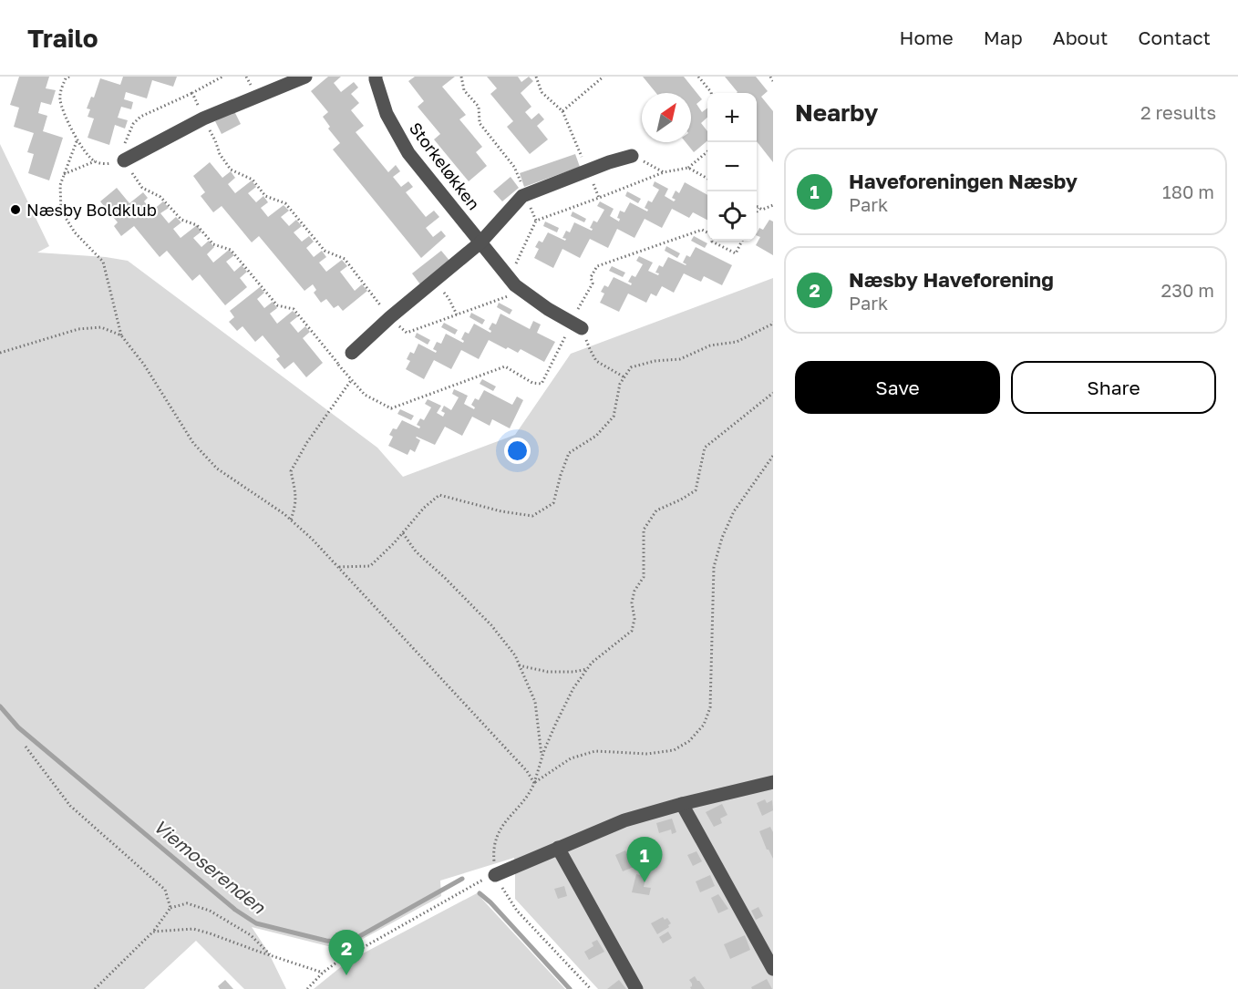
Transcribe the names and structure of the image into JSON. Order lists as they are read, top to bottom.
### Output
{
  "streets": {
    "street": ["Storkeløkken"]
  },
  "water": ["Viemoserenden"],
  "places": ["Næsby Boldklub"],
  "north": "top right",
  "page": {
    "header": "Trailo",
    "nav": [
      "Home",
      "Map",
      "About",
      "Contact"
    ],
    "heading": ["Nearby", "2 results"],
    "map_buttons": ["+", "−"],
    "list": [
      {
        "mark": "1",
        "name": "Haveforeningen Næsby",
        "note": "Park",
        "value": "180 m"
      },
      {
        "mark": "2",
        "name": "Næsby Haveforening",
        "note": "Park",
        "value": "230 m"
      }
    ],
    "buttons": ["Save", "Share"],
    "pins": ["1", "2"]
  }
}
